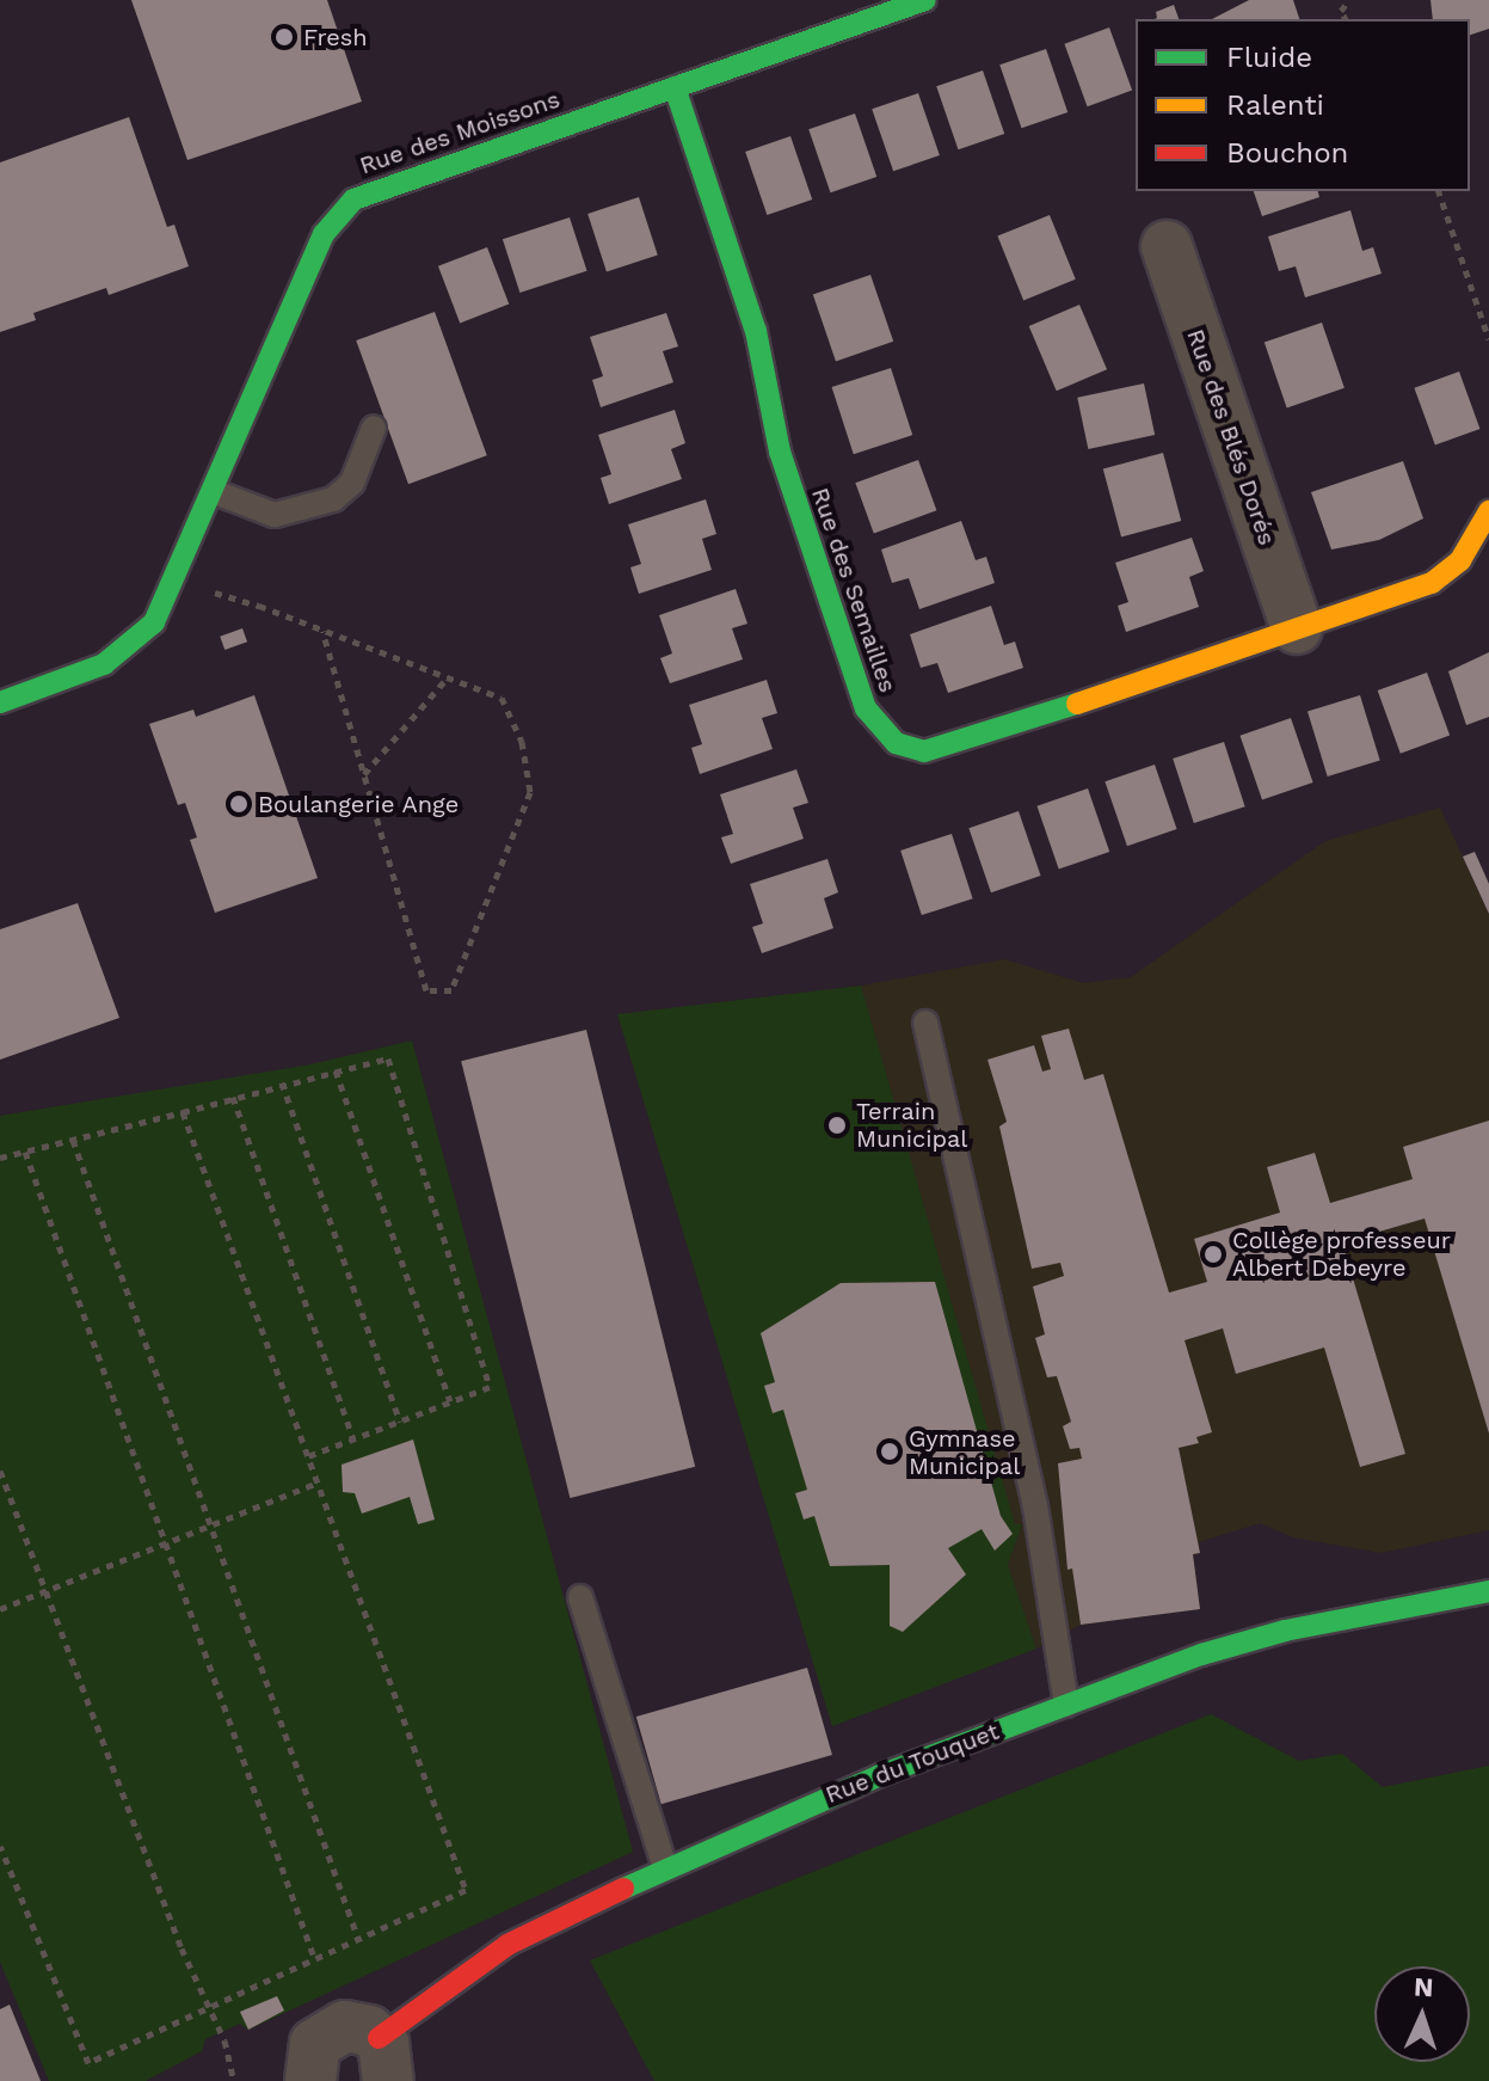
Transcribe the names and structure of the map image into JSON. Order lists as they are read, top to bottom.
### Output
{
  "streets": {
    "street": [
      "Rue des Moissons",
      "Rue des Blés Dorés",
      "Rue des Semailles",
      "Rue du Touquet"
    ]
  },
  "crossings": [
    ["Rue des Moissons", "Rue des Semailles"],
    ["Rue des Blés Dorés", "Rue des Semailles"]
  ],
  "places": [
    "Fresh",
    "Boulangerie Ange",
    "Terrain Municipal",
    "Collège professeur Albert Debeyre",
    "Gymnase Municipal"
  ],
  "legend": ["Fluide", "Ralenti", "Bouchon"],
  "north": "top"
}
